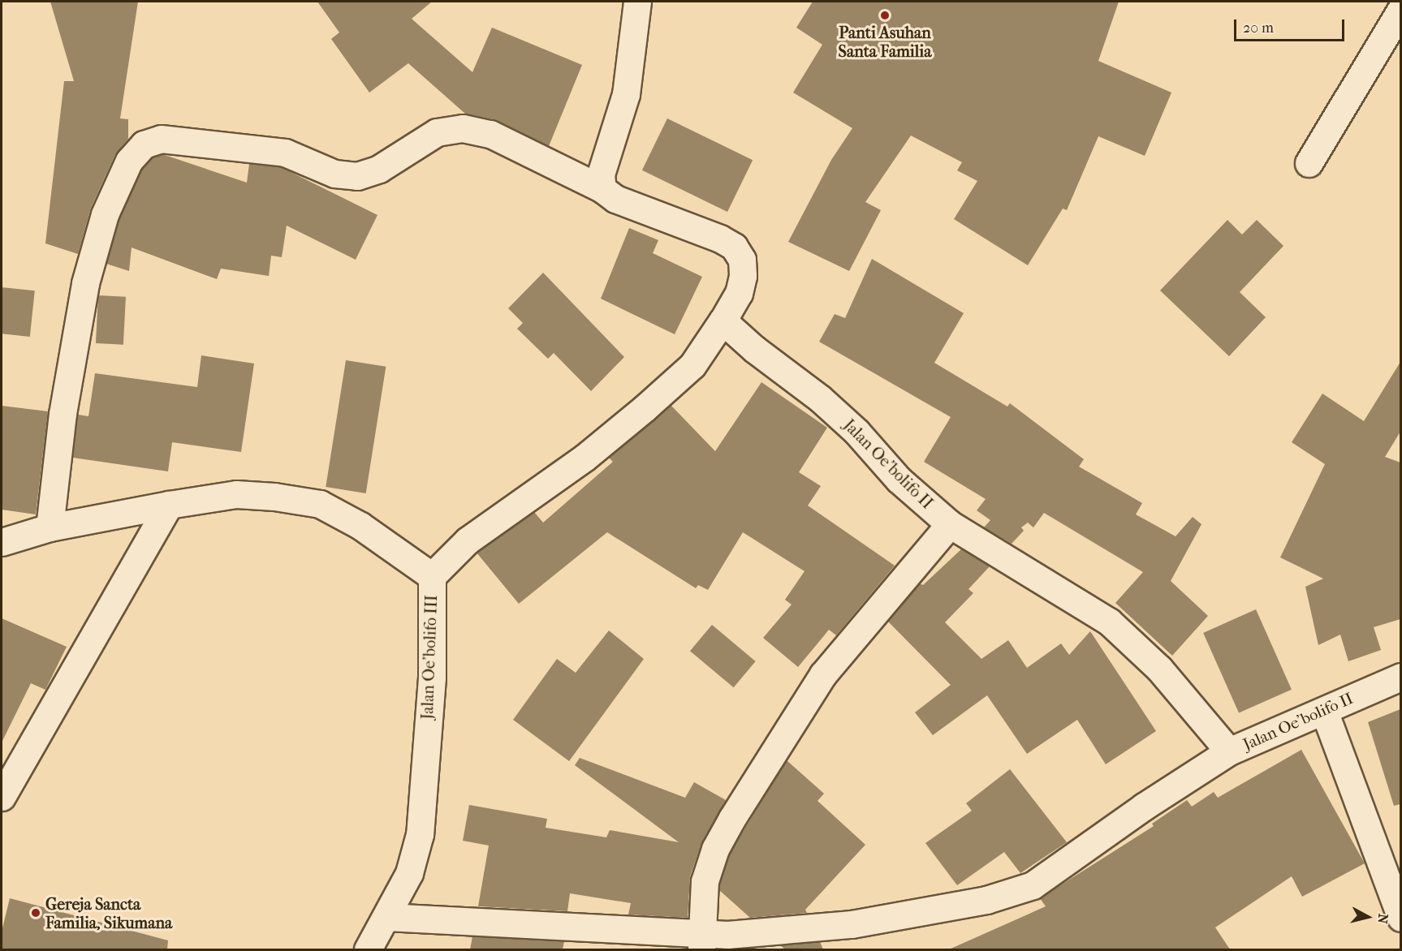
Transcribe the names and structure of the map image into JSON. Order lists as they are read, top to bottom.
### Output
{
  "streets": {
    "street": ["Jalan Oe'bolifo II", "Jalan Oe'bolifo III"]
  },
  "places": ["Panti Asuhan Santa Familia", "Gereja Sancta Familia, Sikumana"],
  "scale_bar": "20 m",
  "north": "right"
}
